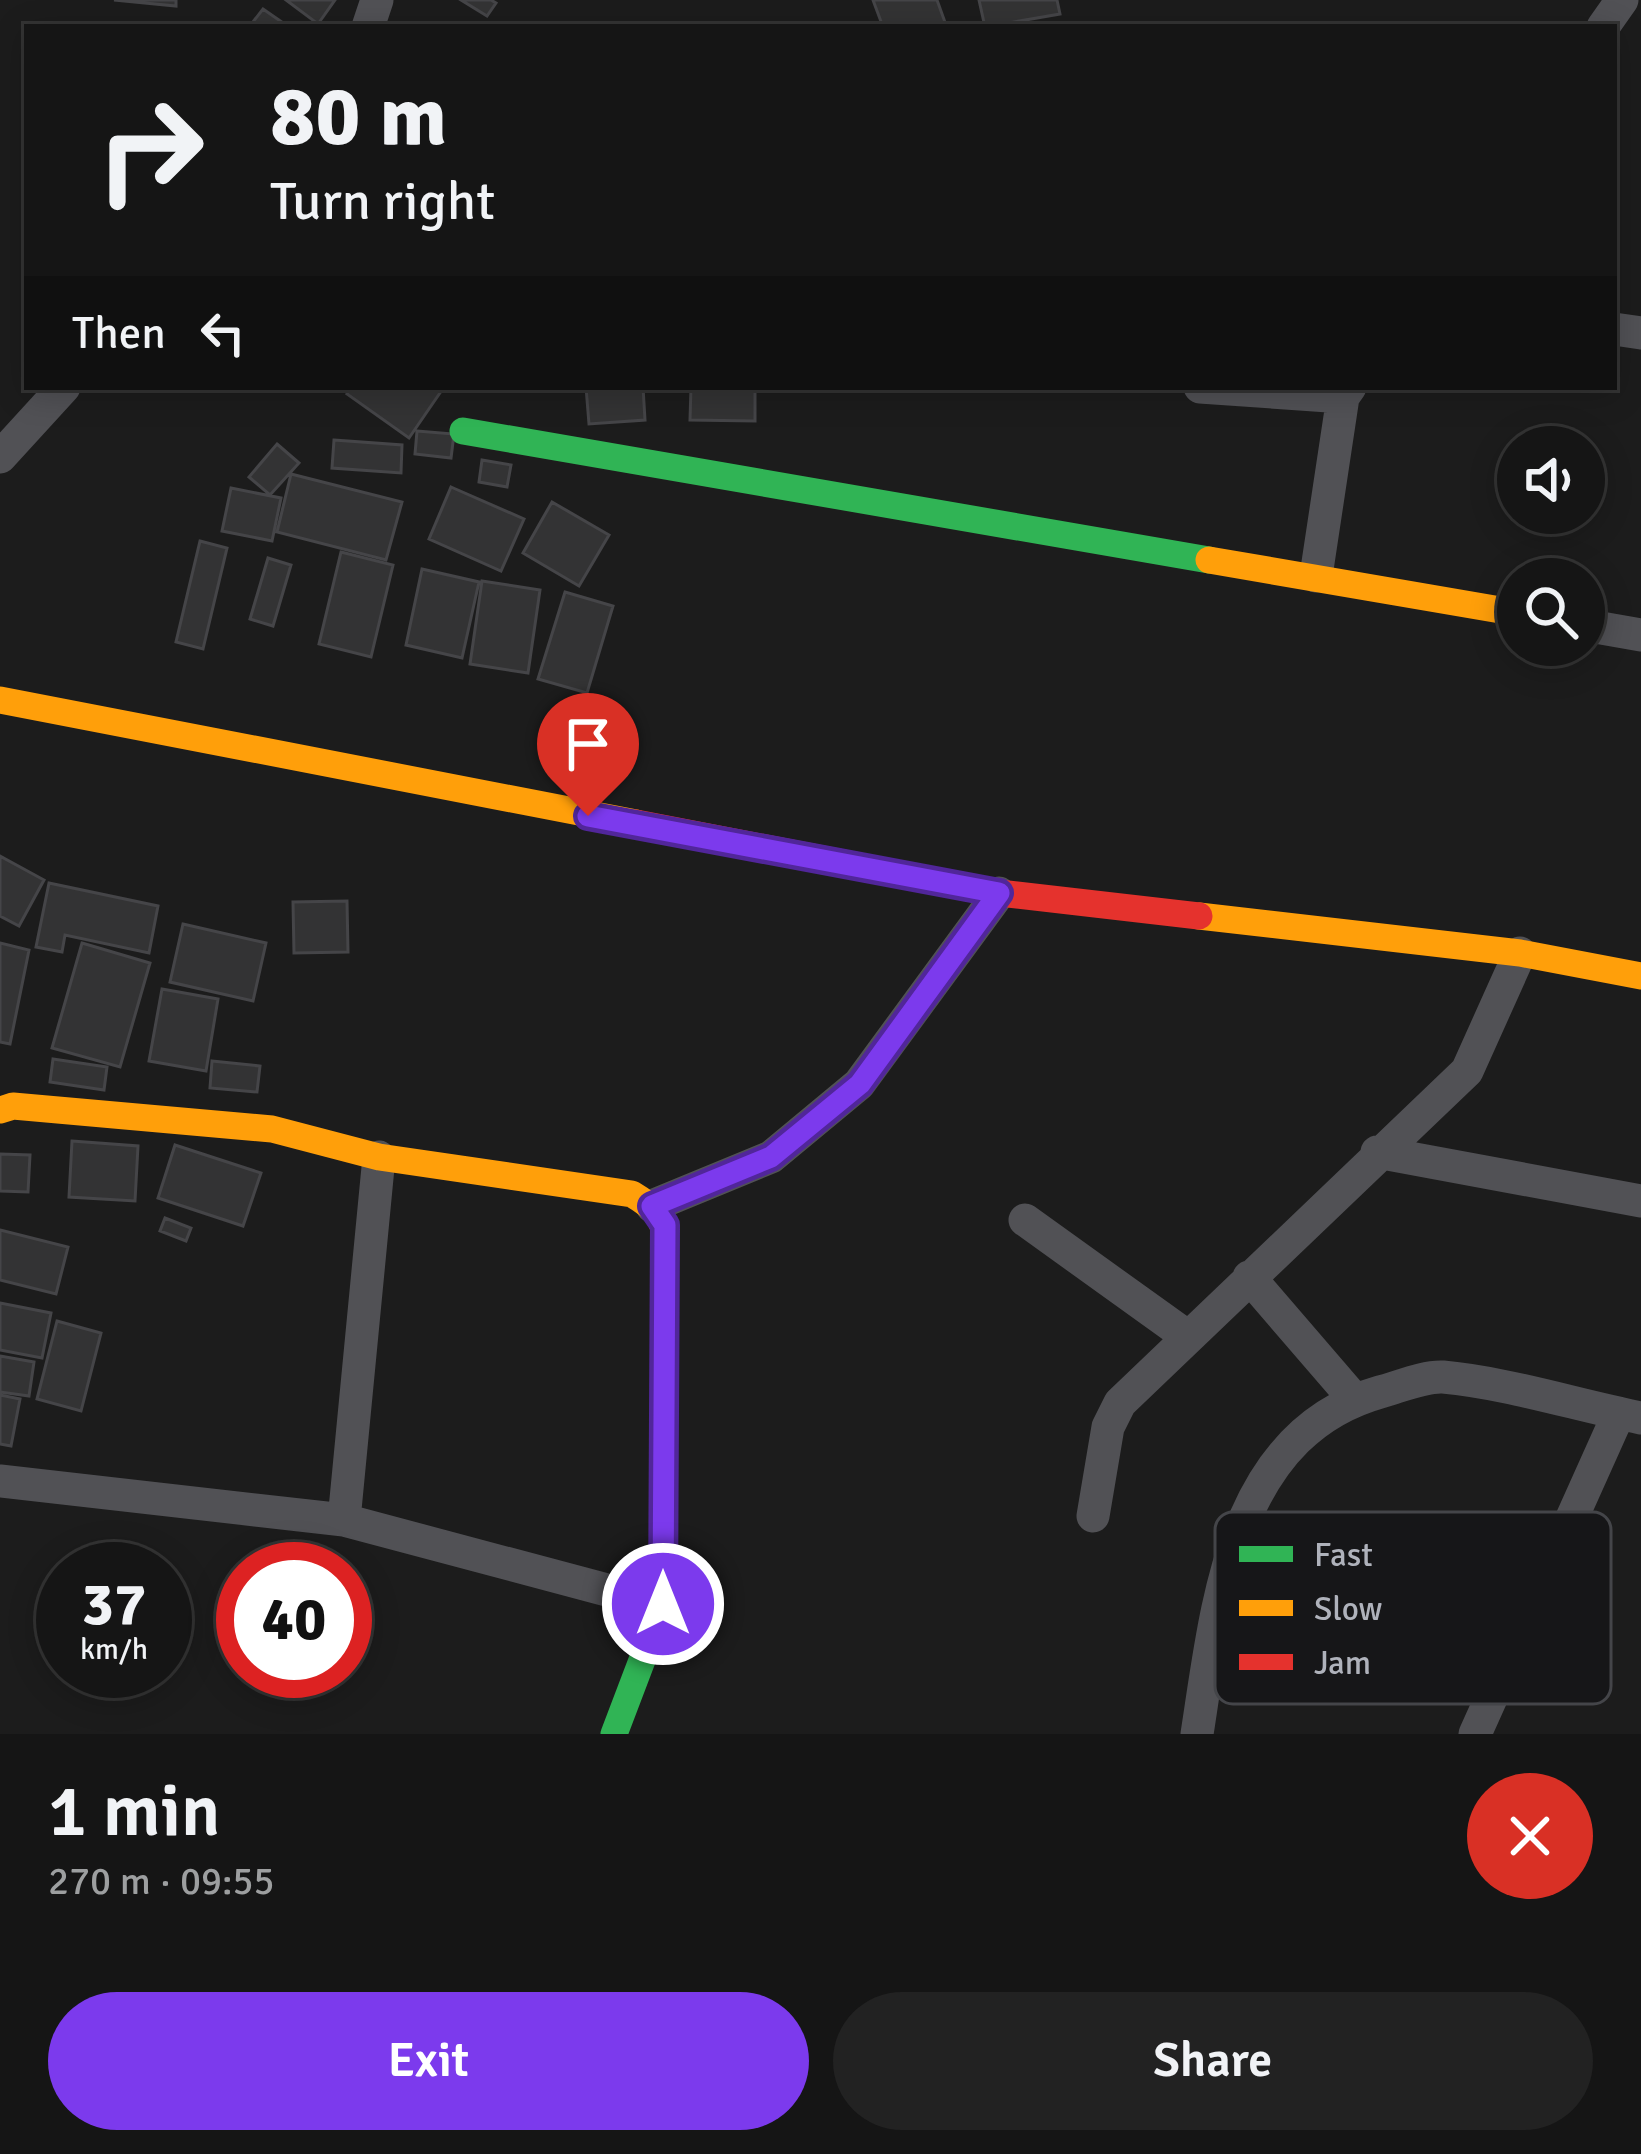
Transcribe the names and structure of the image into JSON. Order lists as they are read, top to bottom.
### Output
{
  "legend": ["Fast", "Slow", "Jam"],
  "page": {
    "turn": ["80 m", "Turn right"],
    "then": "Then",
    "speed": "37 km/h",
    "limit": "40",
    "heading": ["1 min", "270 m · 09:55"],
    "buttons": ["Exit", "Share"]
  }
}
